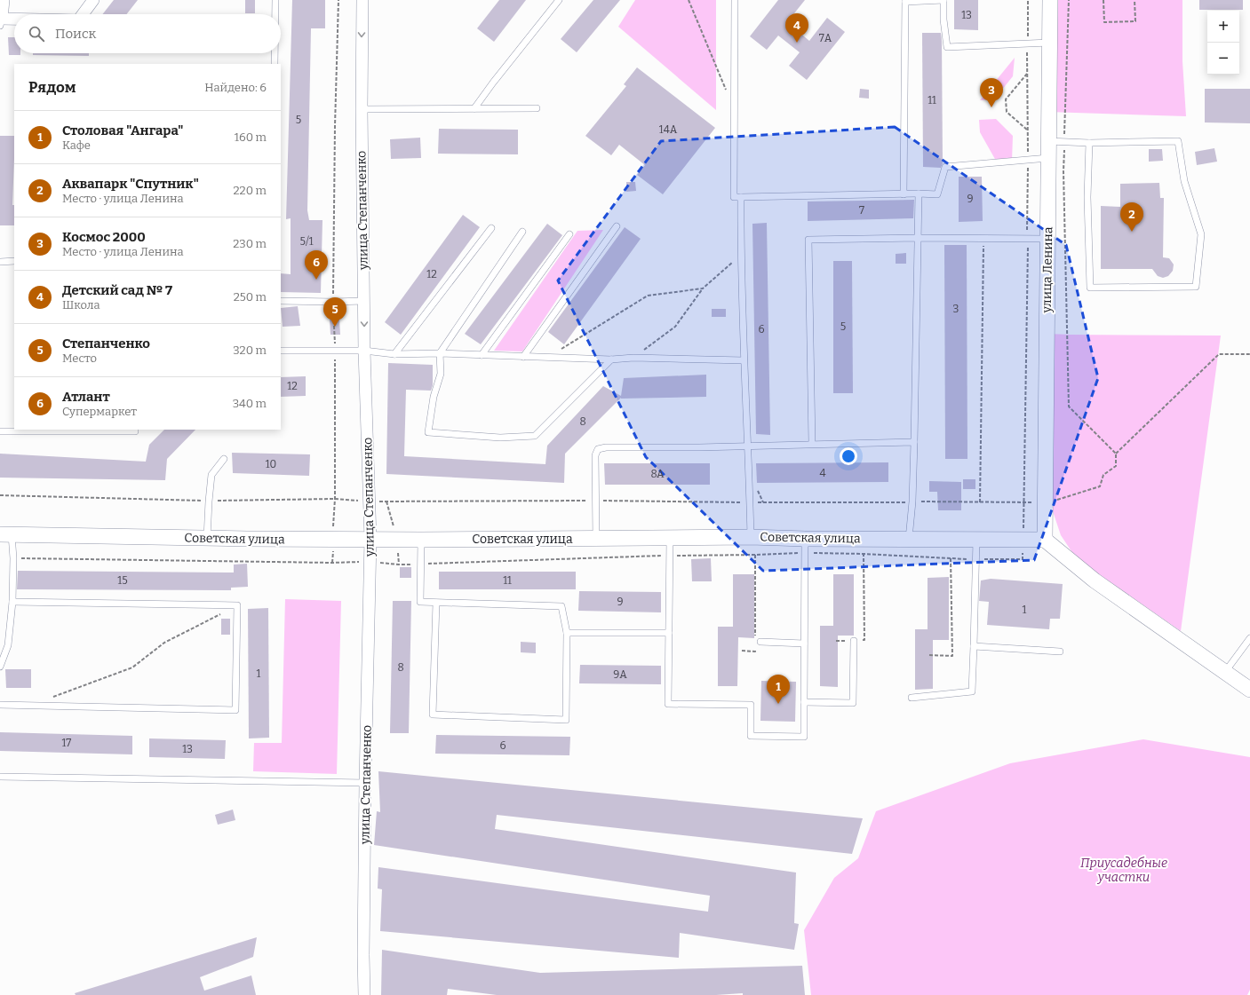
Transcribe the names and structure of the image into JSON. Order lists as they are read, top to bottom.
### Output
{
  "streets": {
    "street": ["улица Степанченко", "улица Ленина", "Советская улица"]
  },
  "crossings": [
    ["улица Степанченко", "Советская улица"],
    ["улица Ленина", "Советская улица"]
  ],
  "parks": ["Приусадебные участки"],
  "house_numbers": [
    "13",
    "7А",
    "11",
    "5",
    "14А",
    "9",
    "7",
    "5/1",
    "12",
    "3",
    "5",
    "6",
    "12",
    "8",
    "10",
    "4",
    "8А",
    "15",
    "11",
    "9",
    "1",
    "8",
    "1",
    "9А",
    "17",
    "6",
    "13"
  ],
  "page": {
    "map_buttons": ["+", "−"],
    "pins": [
      "4",
      "3",
      "2",
      "6",
      "5",
      "1"
    ],
    "search": "Поиск",
    "heading": ["Рядом", "Найдено: 6"],
    "list": [
      {
        "mark": "1",
        "name": "Столовая \"Ангара\"",
        "note": "Кафе",
        "value": "160 m"
      },
      {
        "mark": "2",
        "name": "Аквапарк \"Спутник\"",
        "note": "Место · улица Ленина",
        "value": "220 m"
      },
      {
        "mark": "3",
        "name": "Космос 2000",
        "note": "Место · улица Ленина",
        "value": "230 m"
      },
      {
        "mark": "4",
        "name": "Детский сад № 7",
        "note": "Школа",
        "value": "250 m"
      },
      {
        "mark": "5",
        "name": "Степанченко",
        "note": "Место",
        "value": "320 m"
      },
      {
        "mark": "6",
        "name": "Атлант",
        "note": "Супермаркет",
        "value": "340 m"
      }
    ]
  }
}
